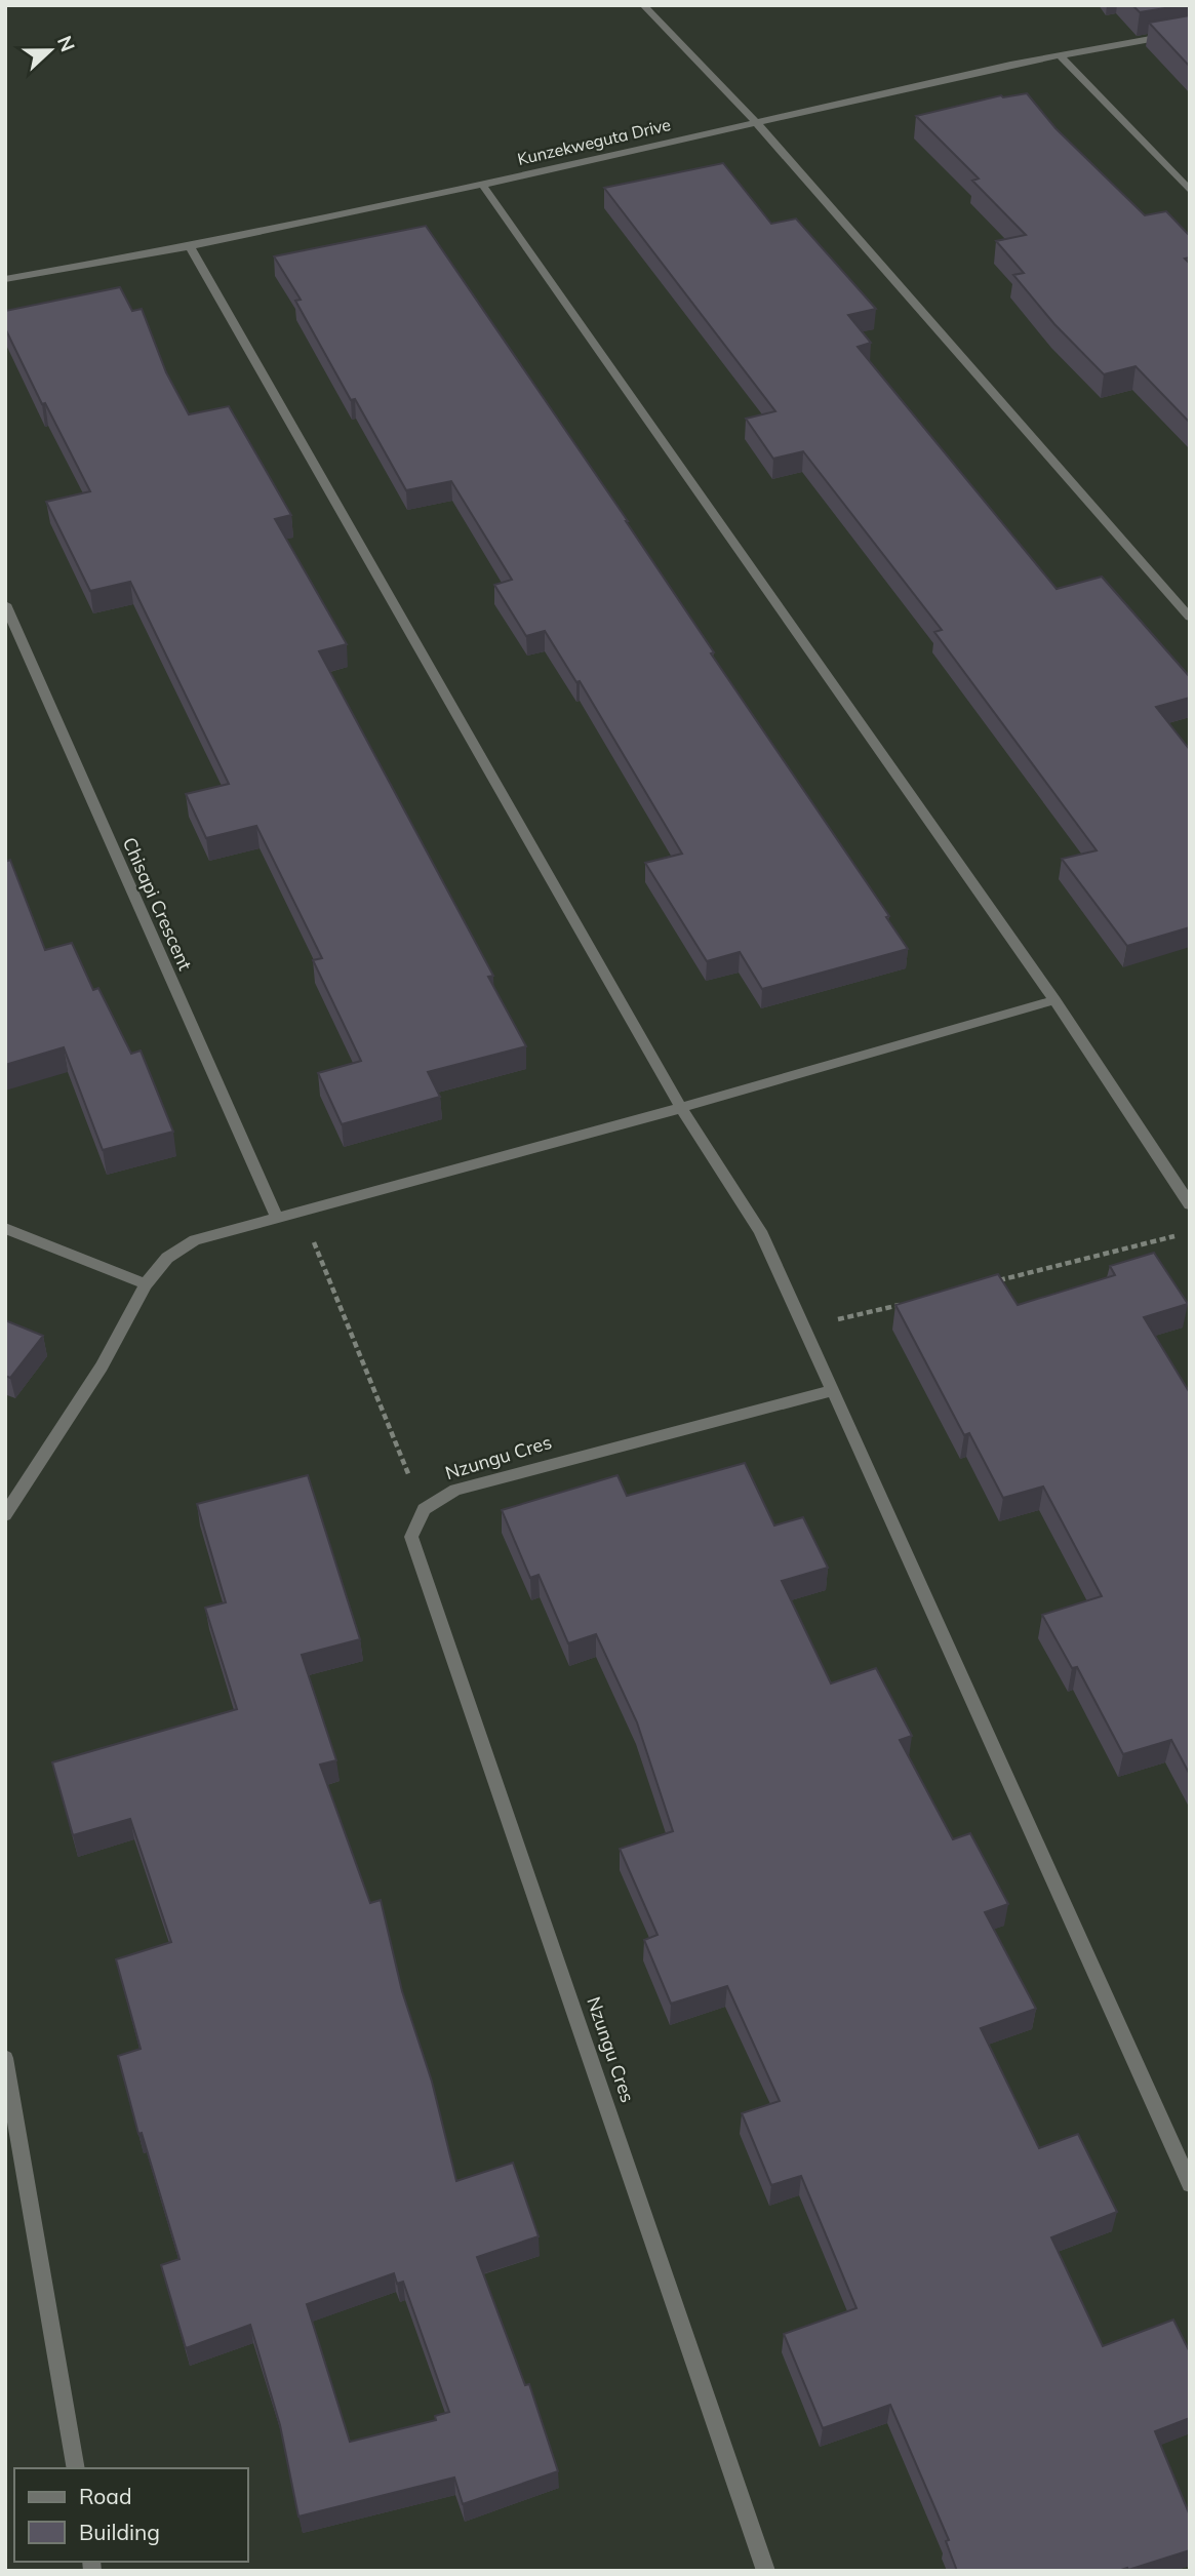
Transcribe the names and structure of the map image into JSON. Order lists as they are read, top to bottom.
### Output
{
  "streets": {
    "street": ["Kunzekweguta Drive", "Chisapi Crescent", "Nzungu Cres"]
  },
  "legend": ["Road", "Building"],
  "north": "right"
}
